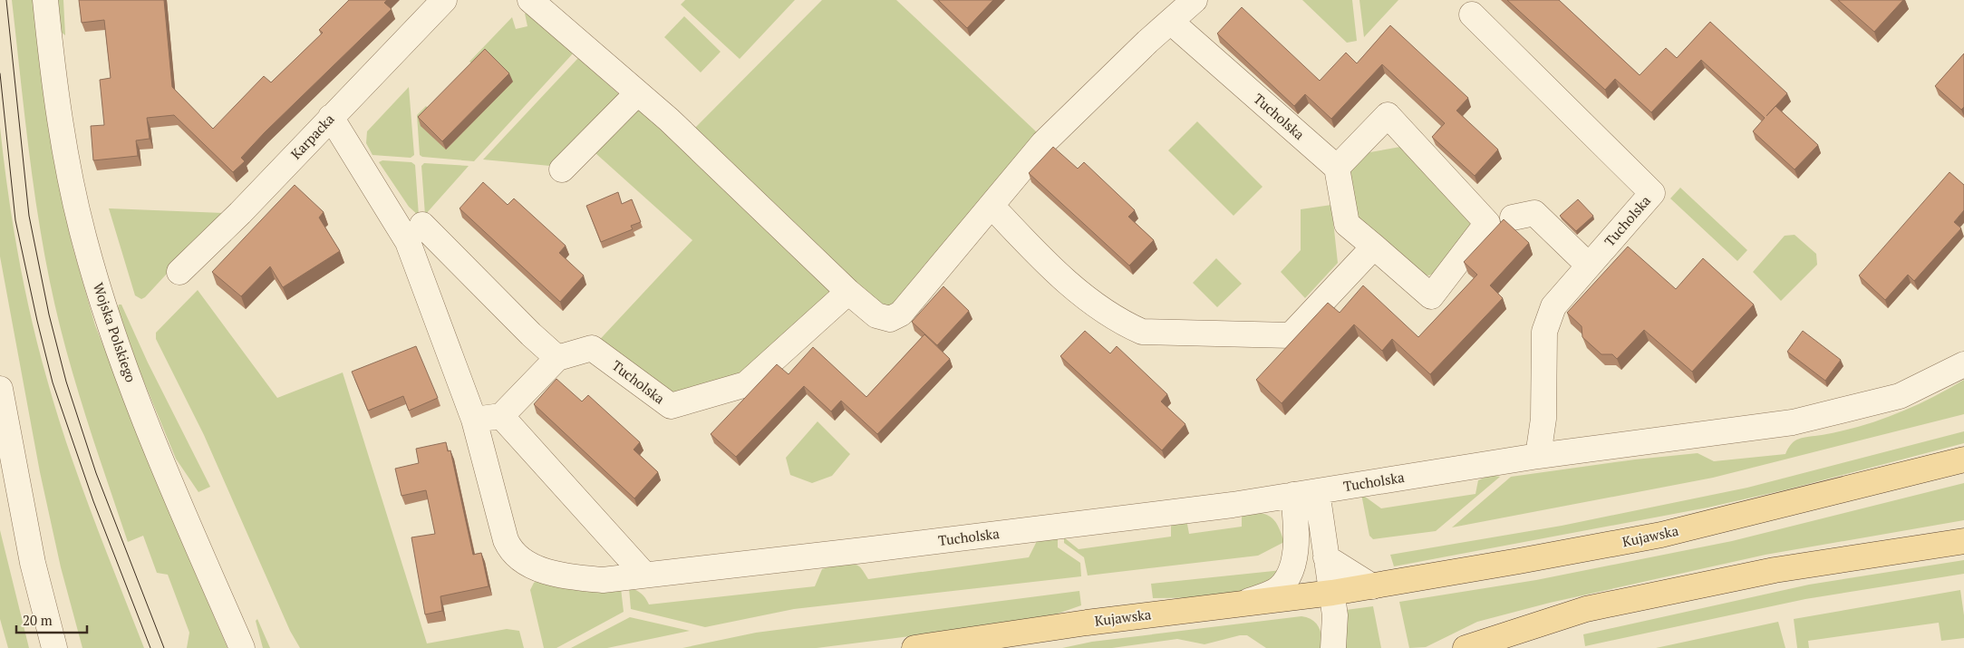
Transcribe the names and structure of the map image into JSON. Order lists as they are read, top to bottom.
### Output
{
  "streets": {
    "main road": ["Kujawska"],
    "street": ["Tucholska", "Karpacka", "Wojska Polskiego"]
  },
  "crossings": [
    ["Tucholska", "Karpacka"]
  ],
  "scale_bar": "20 m"
}
